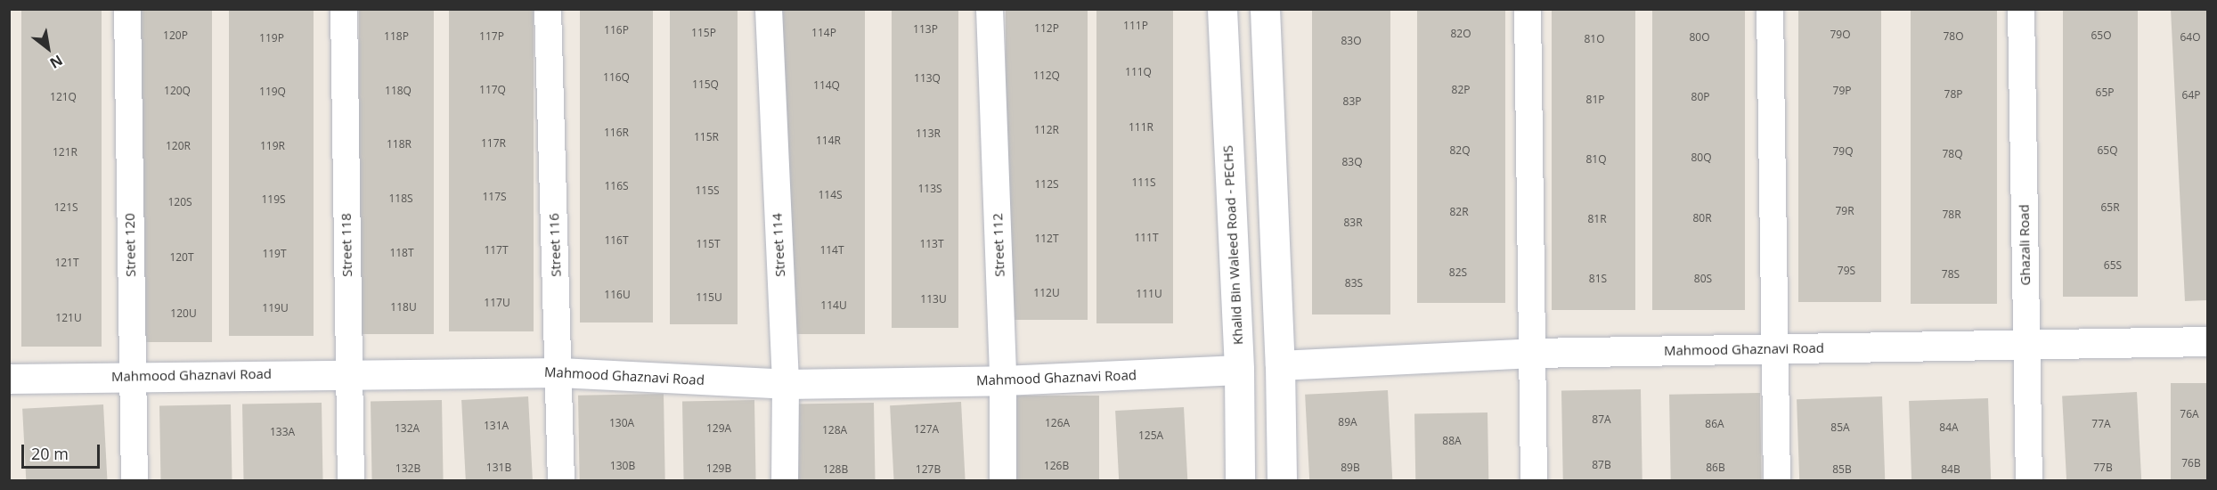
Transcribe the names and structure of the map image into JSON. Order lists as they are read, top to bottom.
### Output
{
  "streets": {
    "street": [
      "Street 120",
      "Street 118",
      "Street 116",
      "Street 114",
      "Street 112",
      "Khalid Bin Waleed Road - PECHS",
      "Ghazali Road",
      "Mahmood Ghaznavi Road"
    ]
  },
  "crossings": [
    ["Street 120", "Mahmood Ghaznavi Road"],
    ["Street 118", "Mahmood Ghaznavi Road"],
    ["Street 116", "Mahmood Ghaznavi Road"],
    ["Street 114", "Mahmood Ghaznavi Road"],
    ["Street 112", "Mahmood Ghaznavi Road"],
    ["Khalid Bin Waleed Road - PECHS", "Mahmood Ghaznavi Road"],
    ["Ghazali Road", "Mahmood Ghaznavi Road"]
  ],
  "house_numbers": [
    "111P",
    "112P",
    "113P",
    "116P",
    "115P",
    "114P",
    "82O",
    "79O",
    "120P",
    "65O",
    "118P",
    "117P",
    "78O",
    "80O",
    "64O",
    "119P",
    "81O",
    "83O",
    "111Q",
    "112Q",
    "116Q",
    "113Q",
    "115Q",
    "114Q",
    "117Q",
    "82P",
    "120Q",
    "118Q",
    "79P",
    "119Q",
    "65P",
    "78P",
    "64P",
    "121Q",
    "80P",
    "81P",
    "83P",
    "111R",
    "112R",
    "116R",
    "113R",
    "115R",
    "114R",
    "117R",
    "118R",
    "120R",
    "119R",
    "82Q",
    "65Q",
    "79Q",
    "121R",
    "78Q",
    "80Q",
    "81Q",
    "83Q",
    "111S",
    "112S",
    "116S",
    "113S",
    "115S",
    "114S",
    "117S",
    "118S",
    "119S",
    "120S",
    "121S",
    "65R",
    "79R",
    "82R",
    "78R",
    "80R",
    "81R",
    "83R",
    "111T",
    "112T",
    "116T",
    "115T",
    "113T",
    "117T",
    "114T",
    "118T",
    "119T",
    "120T",
    "121T",
    "65S",
    "79S",
    "82S",
    "78S",
    "81S",
    "80S",
    "83S",
    "112U",
    "111U",
    "116U",
    "115U",
    "113U",
    "117U",
    "114U",
    "118U",
    "119U",
    "120U",
    "121U",
    "76A",
    "87A",
    "89A",
    "130A",
    "126A",
    "86A",
    "77A",
    "131A",
    "85A",
    "84A",
    "132A",
    "129A",
    "127A",
    "128A",
    "133A",
    "125A",
    "88A",
    "76B",
    "87B",
    "130B",
    "126B",
    "131B",
    "89B",
    "86B",
    "77B",
    "132B",
    "129B",
    "128B",
    "127B",
    "85B",
    "84B"
  ],
  "scale_bar": "20 m",
  "north": "bottom right"
}
